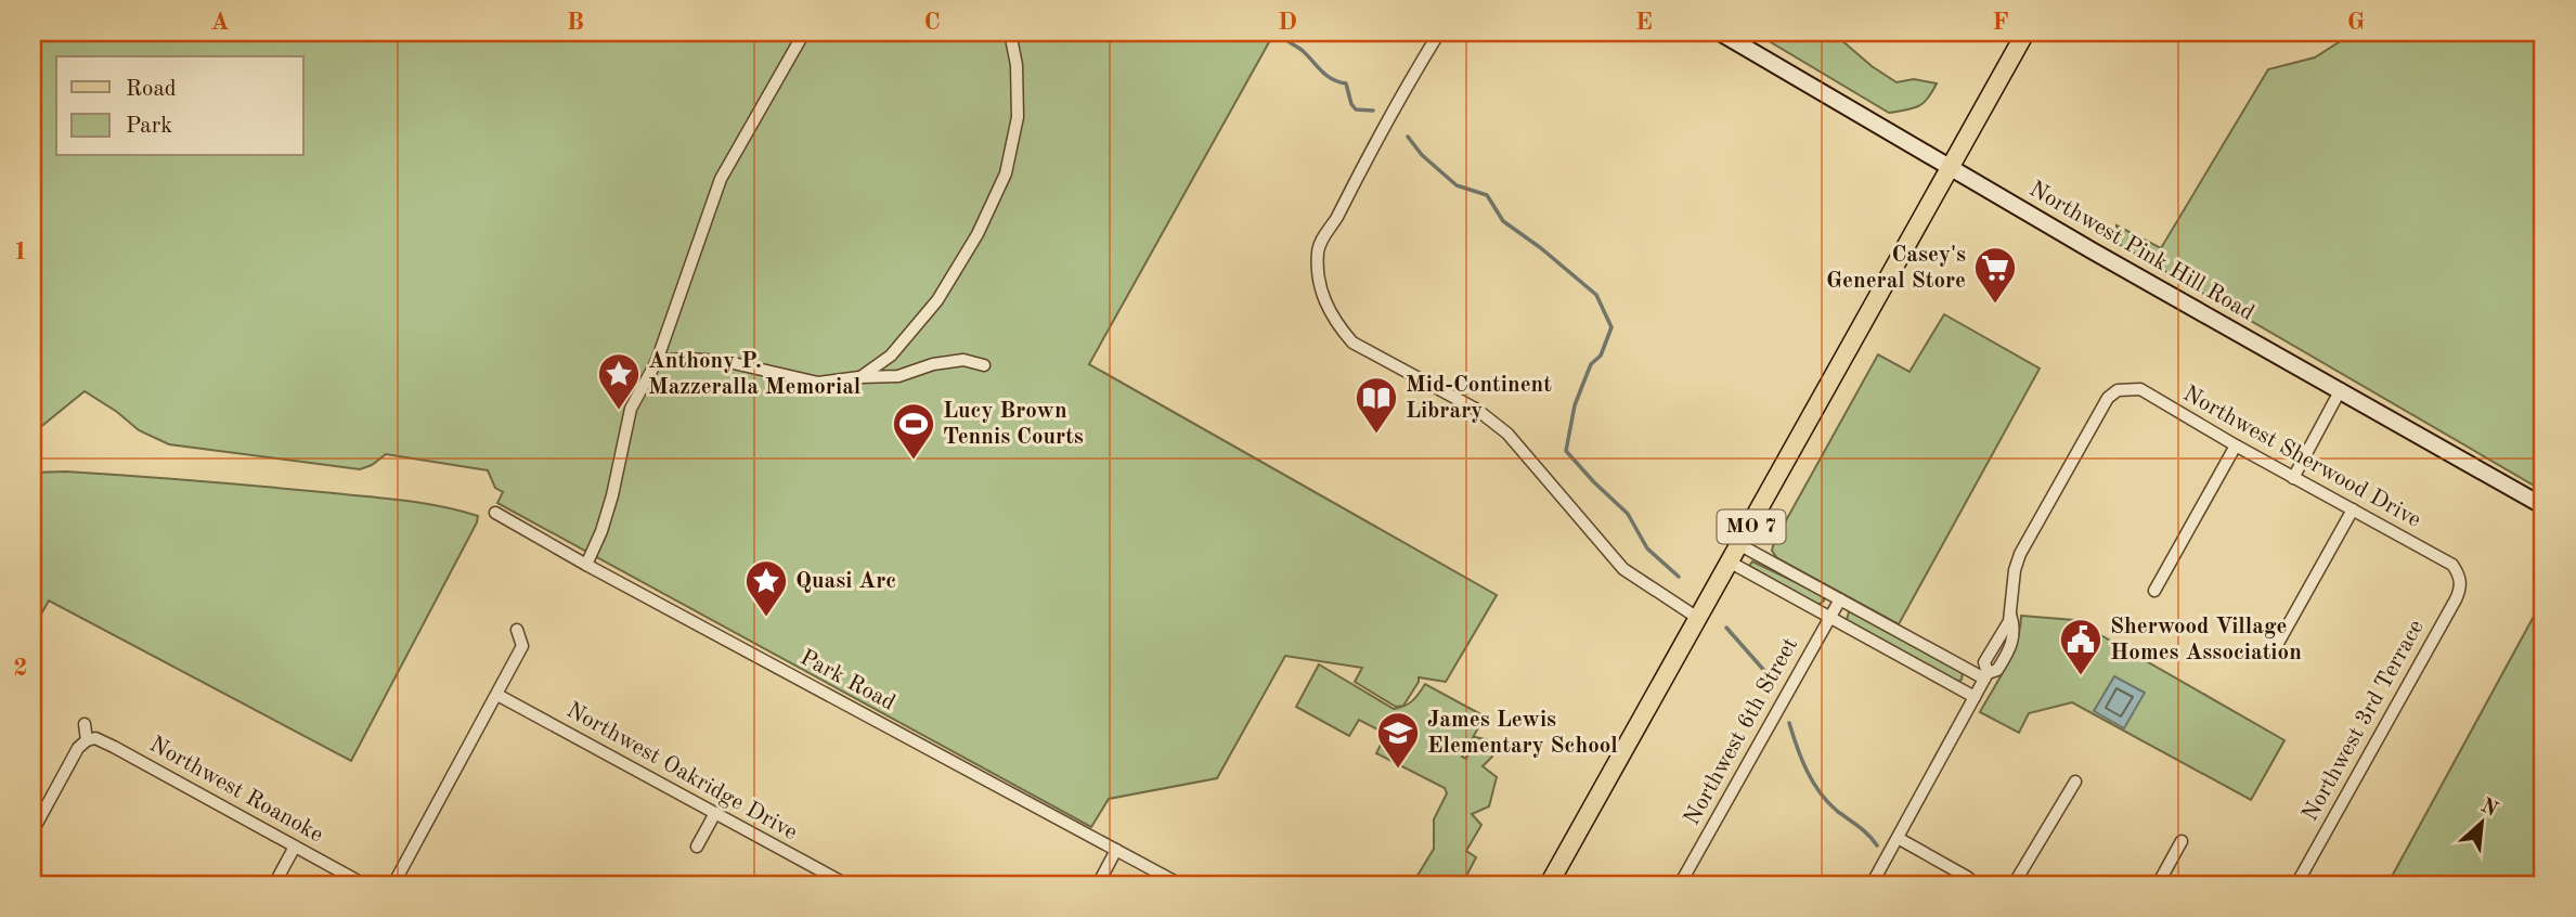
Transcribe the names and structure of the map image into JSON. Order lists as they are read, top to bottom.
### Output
{
  "streets": {
    "main road": ["Northwest Pink Hill Road", "MO 7"],
    "street": [
      "Northwest Sherwood Drive",
      "Park Road",
      "Northwest 3rd Terrace",
      "Northwest 6th Street",
      "Northwest Oakridge Drive",
      "Northwest Roanoke"
    ]
  },
  "crossings": [
    ["Northwest Pink Hill Road", "MO 7"],
    ["Northwest Sherwood Drive", "Northwest 3rd Terrace"]
  ],
  "places": {
    "supermarket": ["Casey's General Store"],
    "place": ["Anthony P. Mazzeralla Memorial", "Quasi Arc"],
    "library": ["Mid-Continent Library"],
    "sports": ["Lucy Brown Tennis Courts"],
    "public building": ["Sherwood Village Homes Association"],
    "school or university": ["James Lewis Elementary School"]
  },
  "legend": ["Road", "Park"],
  "north": "top right",
  "grid": {
    "columns": [
      "A",
      "B",
      "C",
      "D",
      "E",
      "F",
      "G"
    ],
    "rows": ["1", "2"]
  }
}
